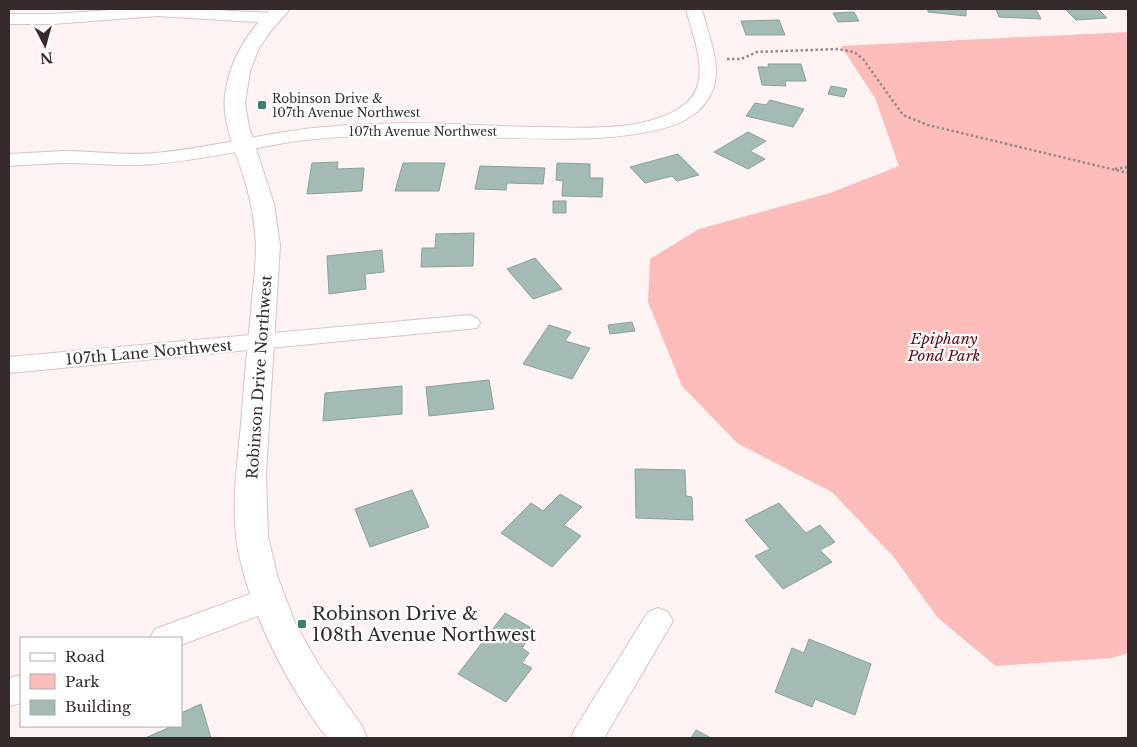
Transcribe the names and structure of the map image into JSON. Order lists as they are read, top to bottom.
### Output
{
  "streets": {
    "street": ["107th Avenue Northwest", "107th Lane Northwest", "Robinson Drive Northwest"]
  },
  "crossings": [
    ["107th Avenue Northwest", "Robinson Drive Northwest"],
    ["107th Lane Northwest", "Robinson Drive Northwest"]
  ],
  "parks": ["Epiphany Pond Park"],
  "places": {
    "transit": ["Robinson Drive & 107th Avenue Northwest", "Robinson Drive & 108th Avenue Northwest"]
  },
  "legend": ["Road", "Park", "Building"],
  "north": "bottom"
}
